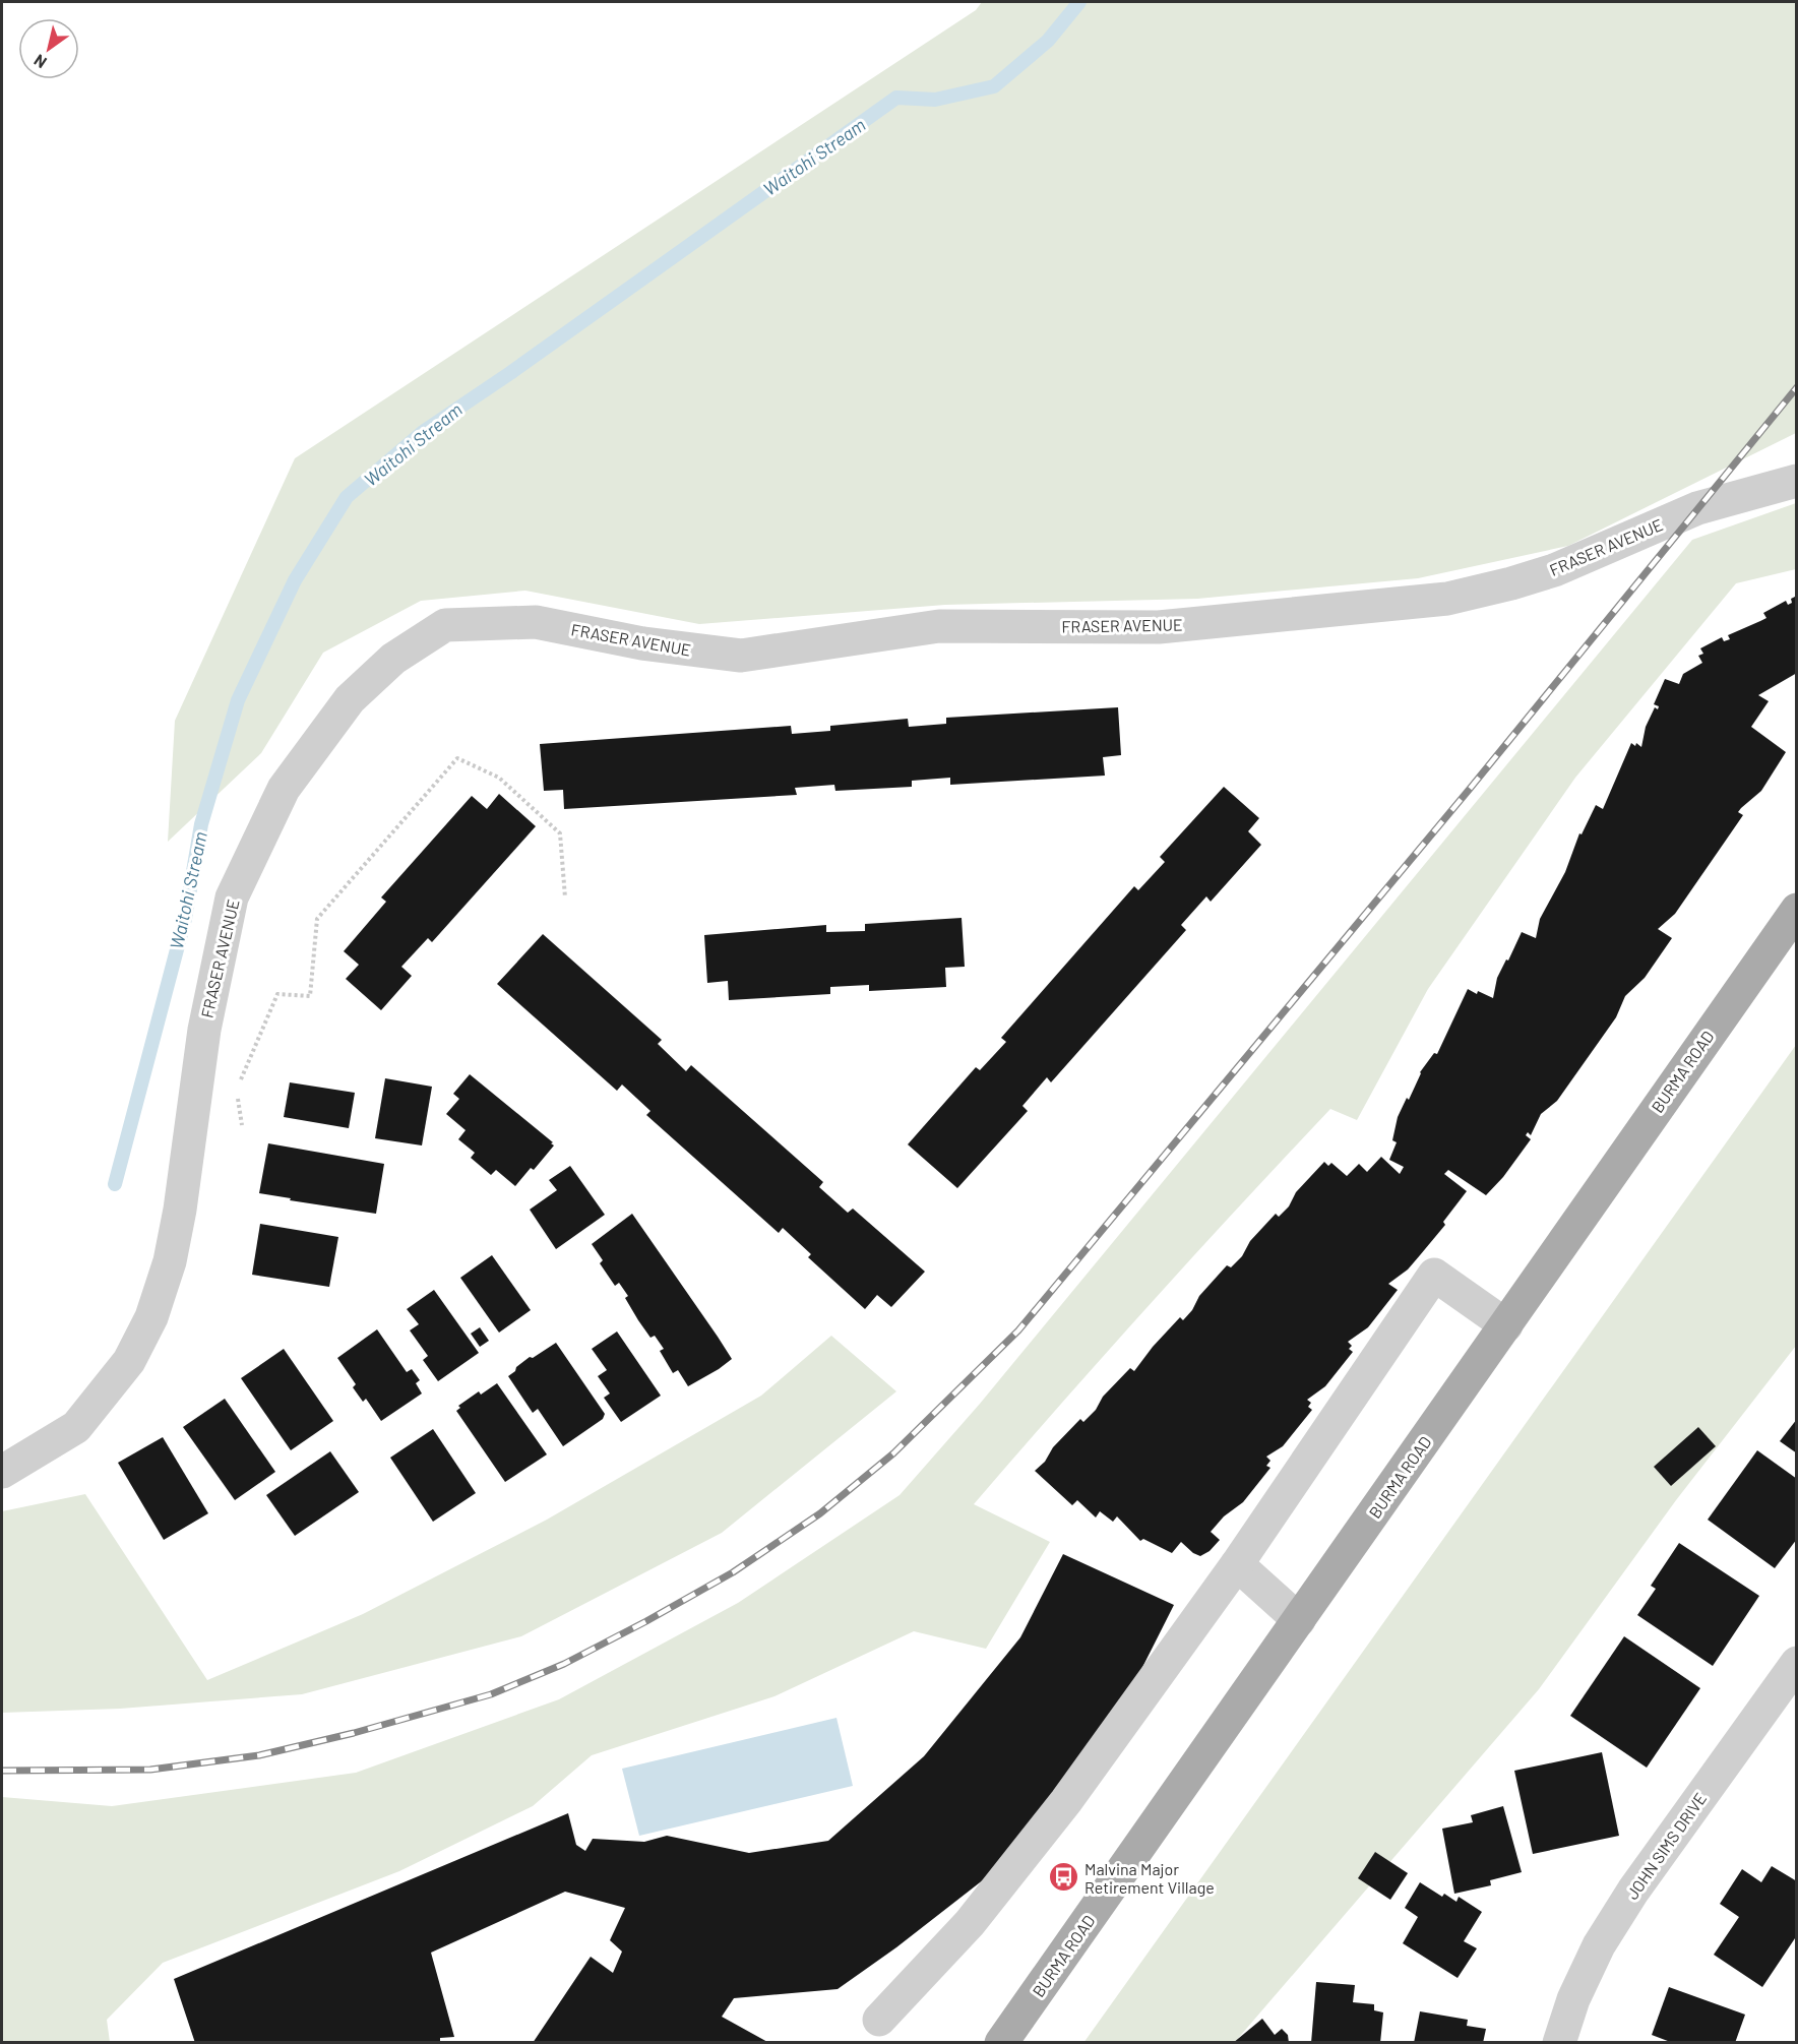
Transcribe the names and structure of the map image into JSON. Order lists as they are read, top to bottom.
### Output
{
  "streets": {
    "main road": ["BURMA ROAD"],
    "street": ["FRASER AVENUE", "JOHN SIMS DRIVE"]
  },
  "water": ["Waitohi Stream"],
  "places": {
    "bus stop": ["Malvina Major Retirement Village"]
  },
  "north": "bottom left"
}
